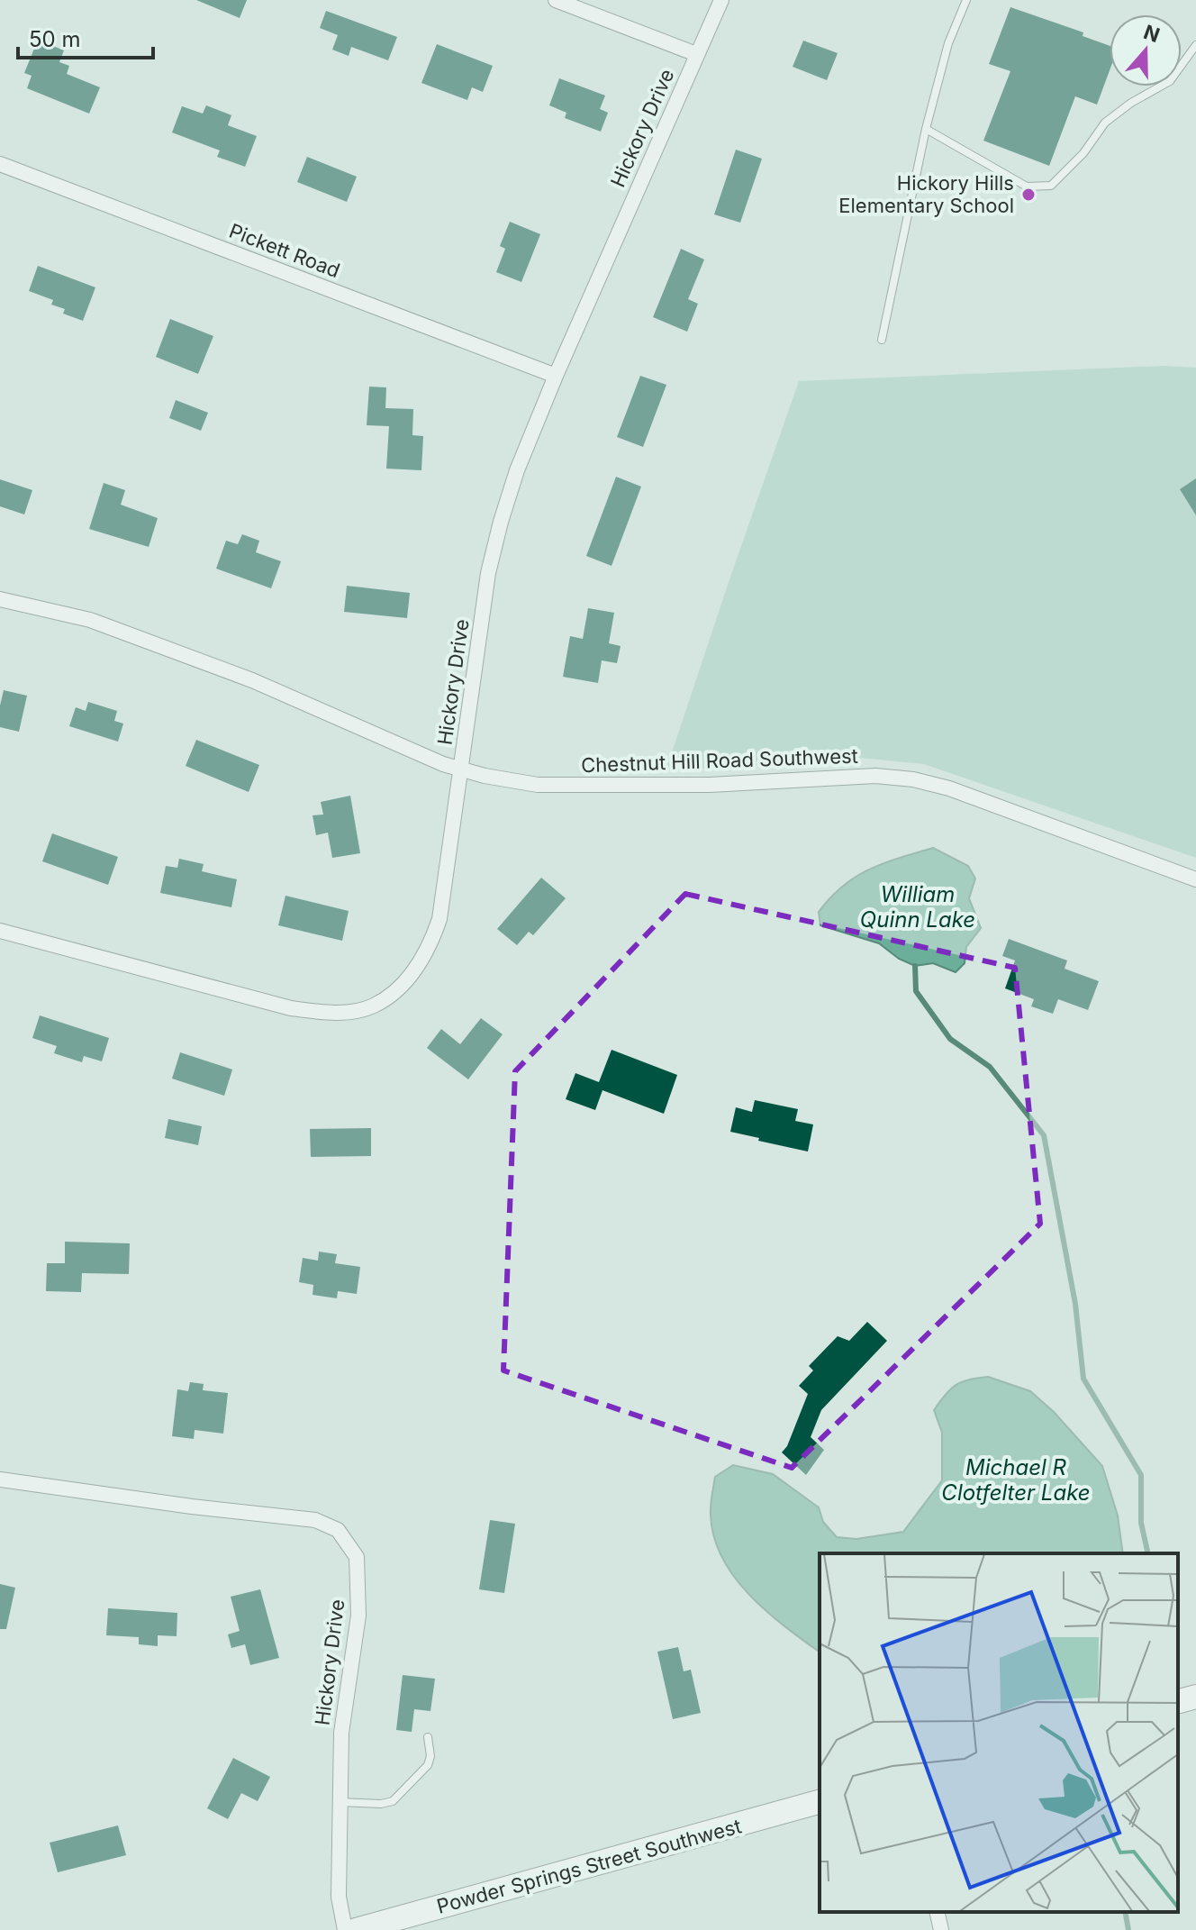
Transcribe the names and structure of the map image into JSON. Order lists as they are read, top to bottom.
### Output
{
  "streets": {
    "main road": ["Powder Springs Street Southwest"],
    "street": ["Hickory Drive", "Pickett Road", "Chestnut Hill Road Southwest"]
  },
  "crossings": [
    ["Hickory Drive", "Pickett Road"],
    ["Hickory Drive", "Chestnut Hill Road Southwest"]
  ],
  "water": ["William Quinn Lake", "Michael R Clotfelter Lake"],
  "places": ["Hickory Hills Elementary School"],
  "scale_bar": "50 m",
  "north": "top"
}
